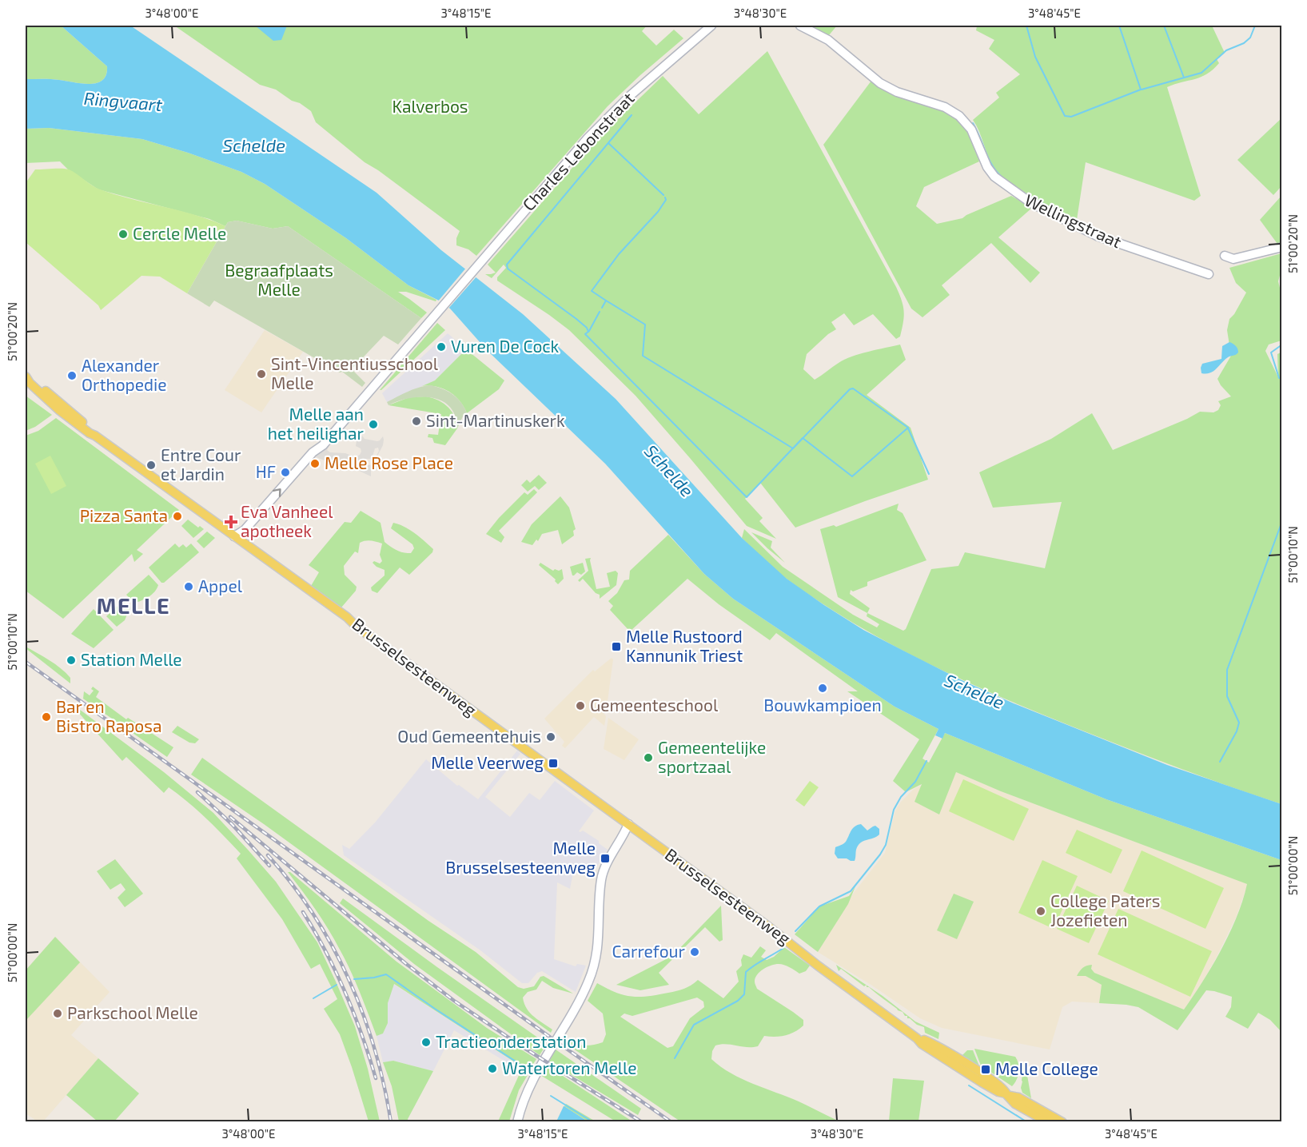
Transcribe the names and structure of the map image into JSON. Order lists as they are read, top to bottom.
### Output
{
  "streets": {
    "main road": ["Charles Lebonstraat", "Wellingstraat", "Brusselsesteenweg"]
  },
  "crossings": [
    ["Charles Lebonstraat", "Brusselsesteenweg"]
  ],
  "one_way": ["Charles Lebonstraat"],
  "districts": ["MELLE"],
  "water": ["Ringvaart", "Schelde"],
  "parks": ["Kalverbos", "Begraafplaats Melle"],
  "places": {
    "other": [
      "Cercle Melle",
      "Vuren De Cock",
      "Sint-Vincentiusschool Melle",
      "Alexander Orthopedie",
      "Sint-Martinuskerk",
      "Melle aan het heilighar",
      "Melle Rose Place",
      "Entre Cour et Jardin",
      "HF",
      "Pizza Santa",
      "Appel",
      "Station Melle",
      "Bouwkampioen",
      "Gemeenteschool",
      "Bar en Bistro Raposa",
      "Oud Gemeentehuis",
      "Gemeentelijke sportzaal",
      "College Paters Jozefieten",
      "Carrefour",
      "Parkschool Melle",
      "Tractieonderstation",
      "Watertoren Melle"
    ],
    "health": ["Eva Vanheel apotheek"],
    "transit": [
      "Melle Rustoord Kannunik Triest",
      "Melle Veerweg",
      "Melle Brusselsesteenweg",
      "Melle College"
    ]
  },
  "coordinates": [
    "3°48'00\"E",
    "3°48'15\"E",
    "3°48'30\"E",
    "3°48'45\"E",
    "51°00'20\"N",
    "51°00'10\"N",
    "51°00'00\"N"
  ]
}
